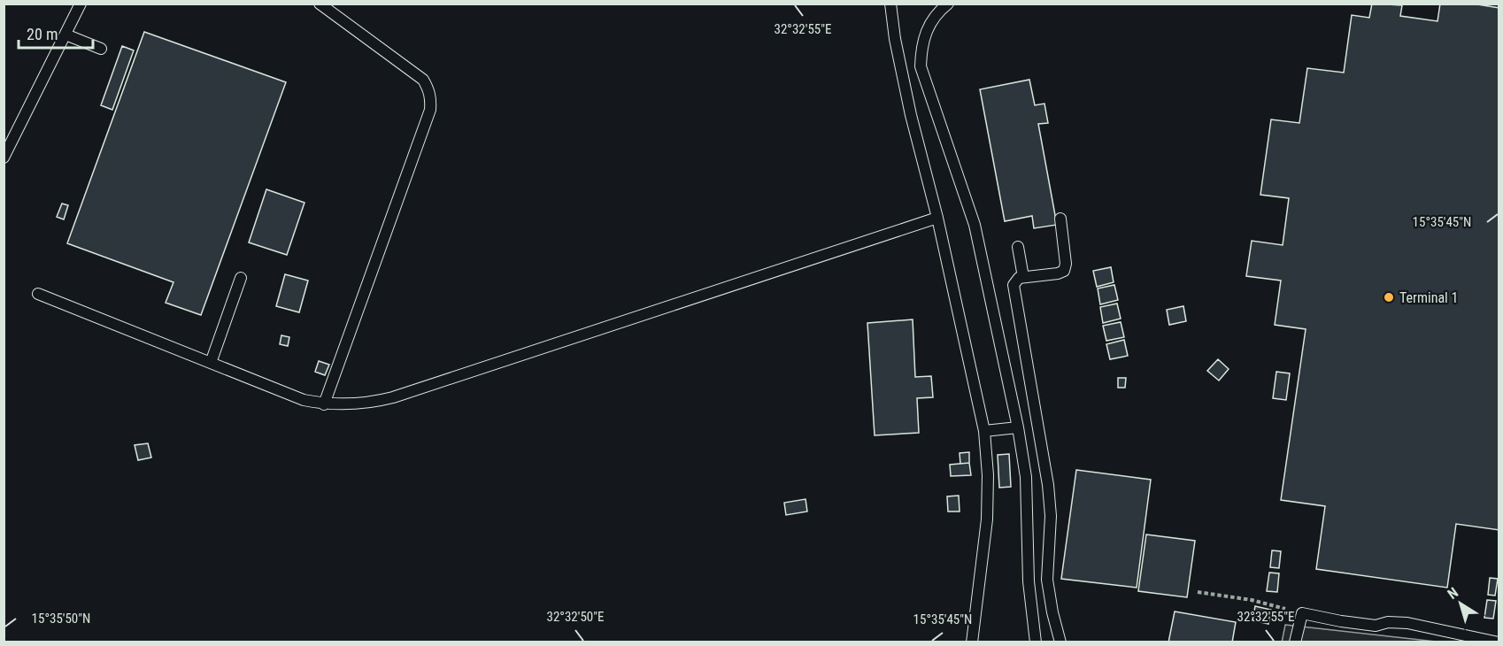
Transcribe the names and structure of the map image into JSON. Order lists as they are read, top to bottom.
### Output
{
  "places": ["Terminal 1"],
  "scale_bar": "20 m",
  "north": "top left",
  "coordinates": [
    "32°32'55\"E",
    "15°35'45\"N",
    "32°32'50\"E",
    "15°35'50\"N"
  ]
}
